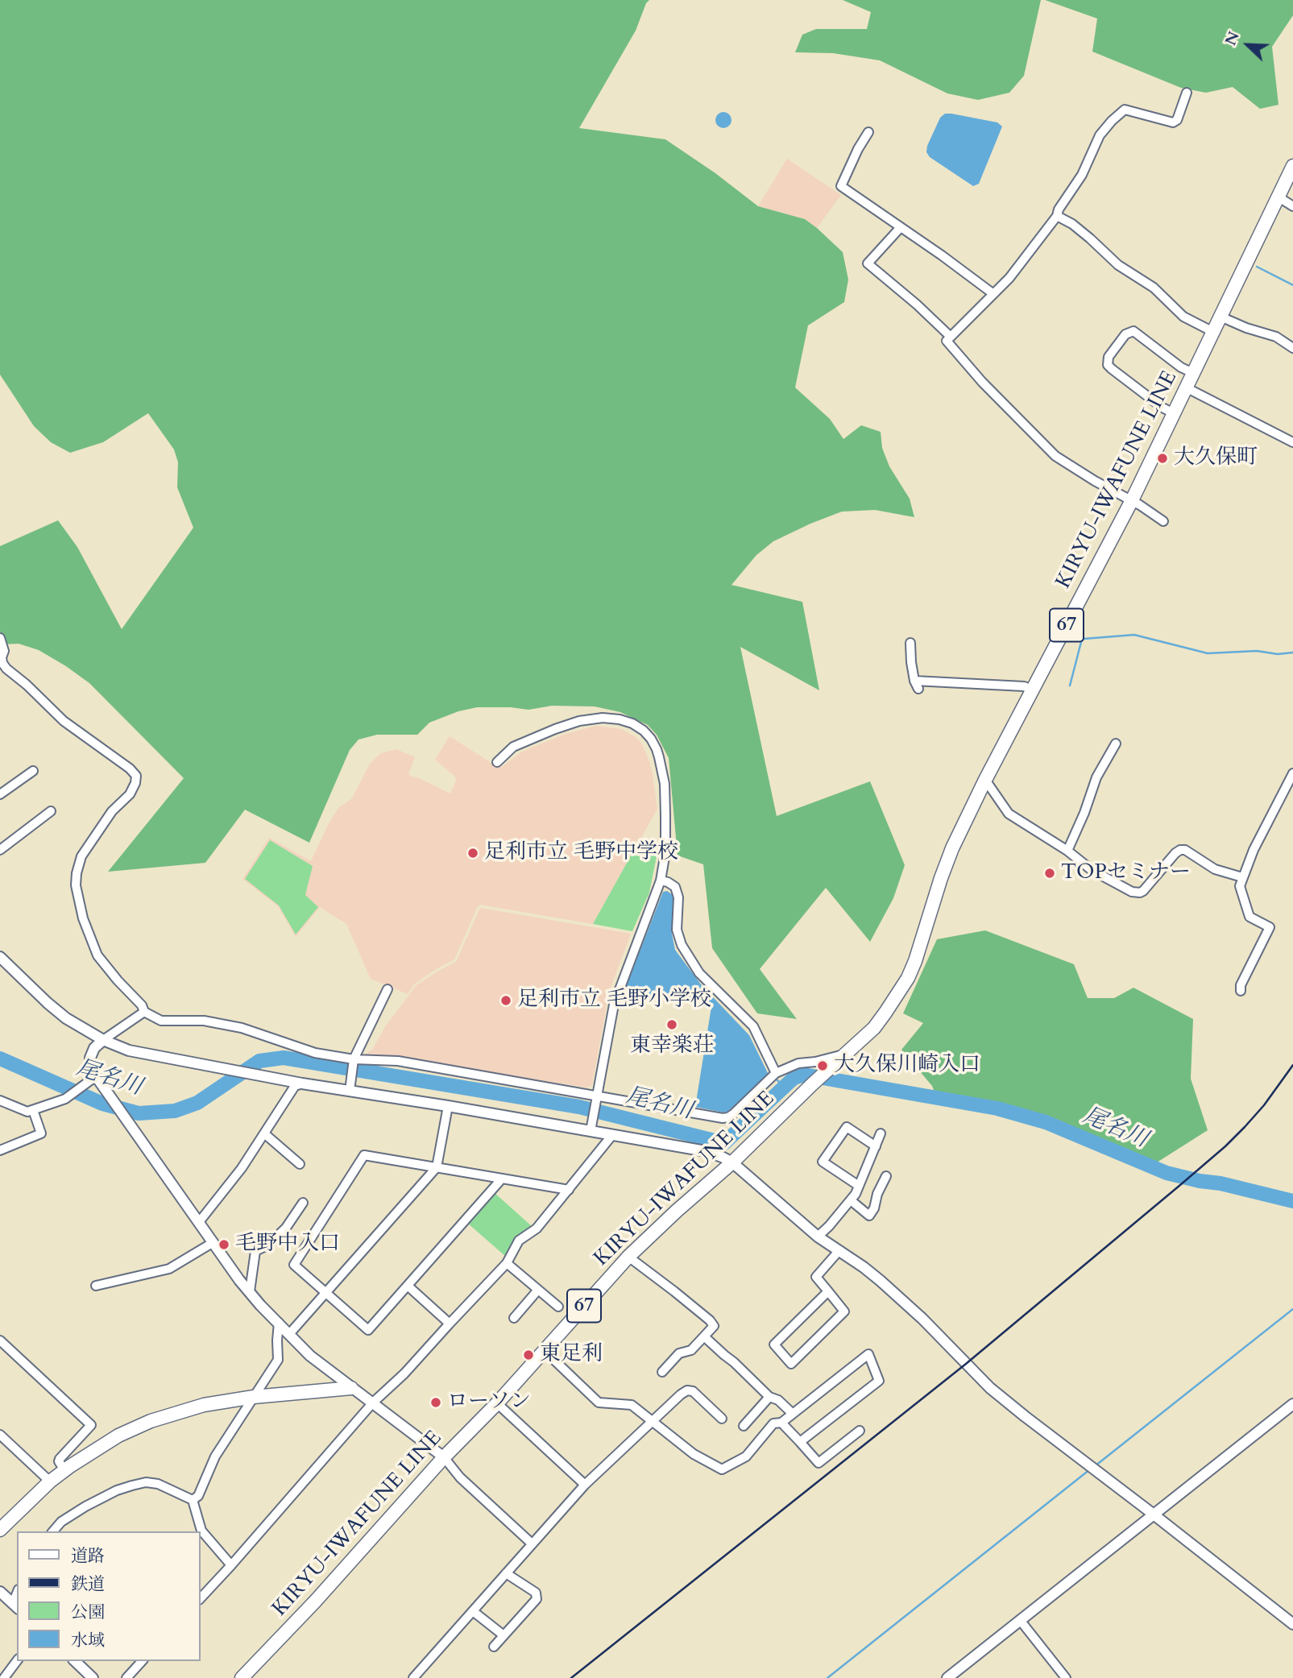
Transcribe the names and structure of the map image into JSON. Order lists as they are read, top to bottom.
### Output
{
  "streets": {
    "main road": ["KIRYU-IWAFUNE LINE", "67"]
  },
  "water": ["尾名川"],
  "places": [
    "大久保町",
    "足利市立 毛野中学校",
    "TOPセミナー",
    "足利市立 毛野小学校",
    "東幸楽荘",
    "大久保川崎入口",
    "毛野中入口",
    "東足利",
    "ローソン"
  ],
  "legend": [
    "道路",
    "鉄道",
    "公園",
    "水域"
  ],
  "north": "top left"
}
